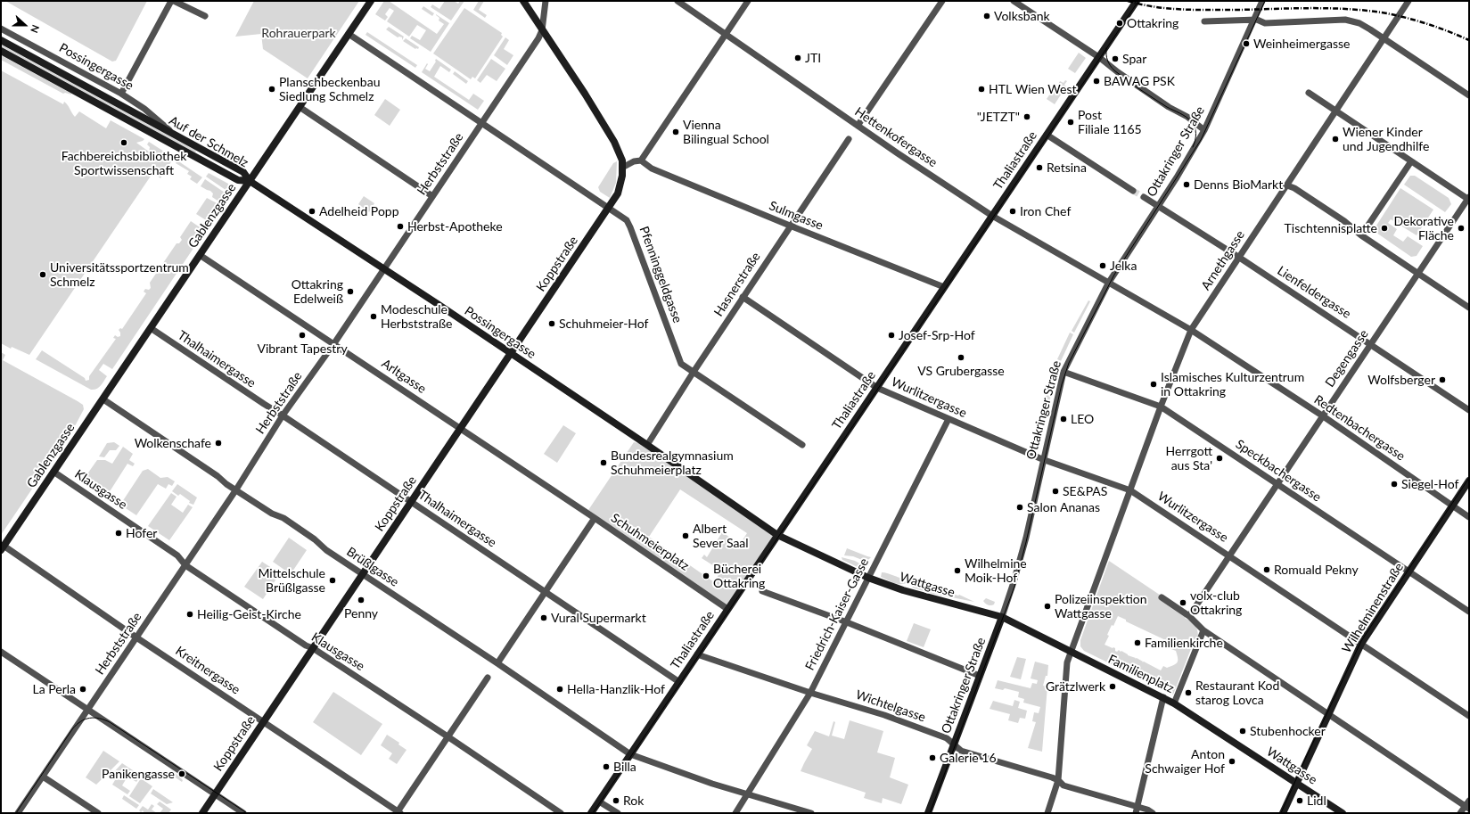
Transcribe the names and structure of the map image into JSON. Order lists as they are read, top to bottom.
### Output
{
  "streets": {
    "main road": [
      "Possingergasse",
      "Auf der Schmelz",
      "Ottakringer Straße",
      "Thaliastraße",
      "Gablenzgasse",
      "Koppstraße",
      "Wattgasse",
      "Wilhelminenstraße",
      "Familienplatz"
    ],
    "street": [
      "Hettenkofergasse",
      "Herbststraße",
      "Sulmgasse",
      "Arnethgasse",
      "Pfenninggeldgasse",
      "Hasnerstraße",
      "Lienfeldergasse",
      "Degengasse",
      "Thalhaimergasse",
      "Arltgasse",
      "Wurlitzergasse",
      "Redtenbachergasse",
      "Speckbachergasse",
      "Klausgasse",
      "Schuhmeierplatz",
      "Brüßlgasse",
      "Friedrich-Kaiser-Gasse",
      "Kreitnergasse",
      "Wichtelgasse"
    ]
  },
  "crossings": [
    ["Possingergasse", "Auf der Schmelz"],
    ["Possingergasse", "Herbststraße"],
    ["Possingergasse", "Gablenzgasse"],
    ["Possingergasse", "Koppstraße"],
    ["Possingergasse", "Hasnerstraße"],
    ["Hettenkofergasse", "Ottakringer Straße"],
    ["Hettenkofergasse", "Thaliastraße"],
    ["Hettenkofergasse", "Redtenbachergasse"],
    ["Auf der Schmelz", "Gablenzgasse"],
    ["Ottakringer Straße", "Lienfeldergasse"],
    ["Ottakringer Straße", "Wurlitzergasse"],
    ["Ottakringer Straße", "Redtenbachergasse"],
    ["Ottakringer Straße", "Speckbachergasse"],
    ["Ottakringer Straße", "Wattgasse"],
    ["Ottakringer Straße", "Wichtelgasse"],
    ["Thaliastraße", "Sulmgasse"],
    ["Thaliastraße", "Thalhaimergasse"],
    ["Thaliastraße", "Wurlitzergasse"],
    ["Thaliastraße", "Schuhmeierplatz"],
    ["Thaliastraße", "Brüßlgasse"],
    ["Thaliastraße", "Wattgasse"],
    ["Thaliastraße", "Wichtelgasse"],
    ["Herbststraße", "Pfenninggeldgasse"],
    ["Herbststraße", "Thalhaimergasse"],
    ["Herbststraße", "Arltgasse"],
    ["Herbststraße", "Klausgasse"],
    ["Herbststraße", "Brüßlgasse"],
    ["Herbststraße", "Kreitnergasse"],
    ["Gablenzgasse", "Pfenninggeldgasse"],
    ["Gablenzgasse", "Thalhaimergasse"],
    ["Gablenzgasse", "Arltgasse"],
    ["Gablenzgasse", "Klausgasse"],
    ["Gablenzgasse", "Brüßlgasse"],
    ["Gablenzgasse", "Kreitnergasse"],
    ["Sulmgasse", "Hasnerstraße"],
    ["Arnethgasse", "Lienfeldergasse"],
    ["Arnethgasse", "Wurlitzergasse"],
    ["Arnethgasse", "Redtenbachergasse"],
    ["Arnethgasse", "Speckbachergasse"],
    ["Arnethgasse", "Wattgasse"],
    ["Arnethgasse", "Familienplatz"],
    ["Koppstraße", "Pfenninggeldgasse"],
    ["Koppstraße", "Thalhaimergasse"],
    ["Koppstraße", "Arltgasse"],
    ["Koppstraße", "Klausgasse"],
    ["Koppstraße", "Brüßlgasse"],
    ["Koppstraße", "Kreitnergasse"],
    ["Pfenninggeldgasse", "Hasnerstraße"],
    ["Hasnerstraße", "Wurlitzergasse"],
    ["Lienfeldergasse", "Degengasse"],
    ["Degengasse", "Wurlitzergasse"],
    ["Degengasse", "Redtenbachergasse"],
    ["Degengasse", "Speckbachergasse"],
    ["Arltgasse", "Schuhmeierplatz"],
    ["Wurlitzergasse", "Wilhelminenstraße"],
    ["Wurlitzergasse", "Friedrich-Kaiser-Gasse"],
    ["Redtenbachergasse", "Wilhelminenstraße"],
    ["Speckbachergasse", "Wilhelminenstraße"],
    ["Brüßlgasse", "Friedrich-Kaiser-Gasse"],
    ["Wattgasse", "Wilhelminenstraße"],
    ["Wattgasse", "Friedrich-Kaiser-Gasse"],
    ["Wattgasse", "Familienplatz"],
    ["Friedrich-Kaiser-Gasse", "Wichtelgasse"]
  ],
  "parks": ["Rohrauerpark"],
  "places": [
    "Volksbank",
    "Ottakring",
    "Weinheimergasse",
    "JTI",
    "Spar",
    "BAWAG PSK",
    "Planschbeckenbau Siedlung Schmelz",
    "HTL Wien West",
    "\"JETZT\"",
    "Post Filiale 1165",
    "Vienna Bilingual School",
    "Wiener Kinder und Jugendhilfe",
    "Fachbereichsbibliothek Sportwissenschaft",
    "Retsina",
    "Denns BioMarkt",
    "Adelheid Popp",
    "Iron Chef",
    "Herbst-Apotheke",
    "Tischtennisplatte",
    "Dekorative Fläche",
    "Jelka",
    "Universitätssportzentrum Schmelz",
    "Ottakring Edelweiß",
    "Modeschule Herbststraße",
    "Schuhmeier-Hof",
    "Vibrant Tapestry",
    "Josef-Srp-Hof",
    "VS Grubergasse",
    "Wolfsberger",
    "Islamisches Kulturzentrum in Ottakring",
    "LEO",
    "Wolkenschafe",
    "Herrgott aus Sta'",
    "Bundesrealgymnasium Schuhmeierplatz",
    "Siegel-Hof",
    "SE&PAS",
    "Salon Ananas",
    "Hofer",
    "Albert Sever Saal",
    "Romuald Pekny",
    "Wilhelmine Moik-Hof",
    "Bücherei Ottakring",
    "Mittelschule Brüßlgasse",
    "Penny",
    "volx-club Ottakring",
    "Polizeiinspektion Wattgasse",
    "Heilig-Geist-Kirche",
    "Vural Supermarkt",
    "Familienkirche",
    "Grätzlwerk",
    "La Perla",
    "Hella-Hanzlik-Hof",
    "Restaurant Kod starog Lovca",
    "Stubenhocker",
    "Galerie 16",
    "Anton Schwaiger Hof",
    "Billa",
    "Panikengasse",
    "Rok",
    "Lidl"
  ],
  "north": "right"
}
